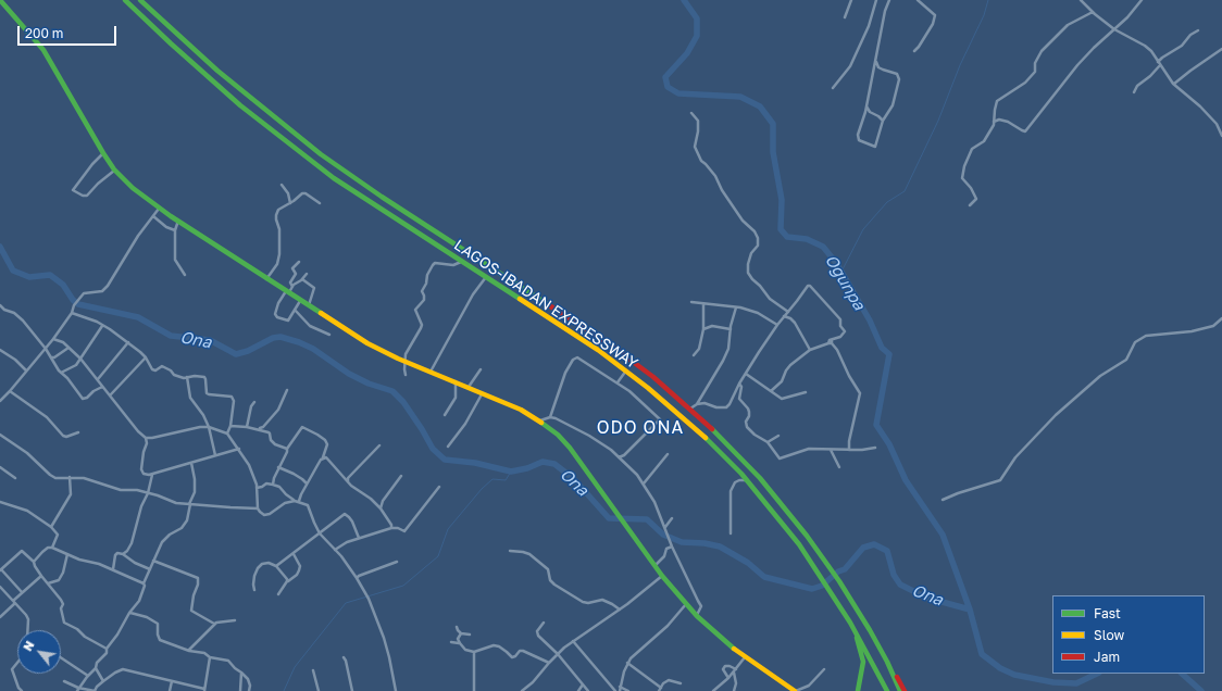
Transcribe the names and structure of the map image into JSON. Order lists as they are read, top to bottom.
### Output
{
  "streets": {
    "highway": ["LAGOS-IBADAN EXPRESSWAY"]
  },
  "districts": ["ODO ONA"],
  "water": ["Ogunpa", "Ona"],
  "legend": ["Fast", "Slow", "Jam"],
  "scale_bar": "200 m",
  "north": "top left"
}
